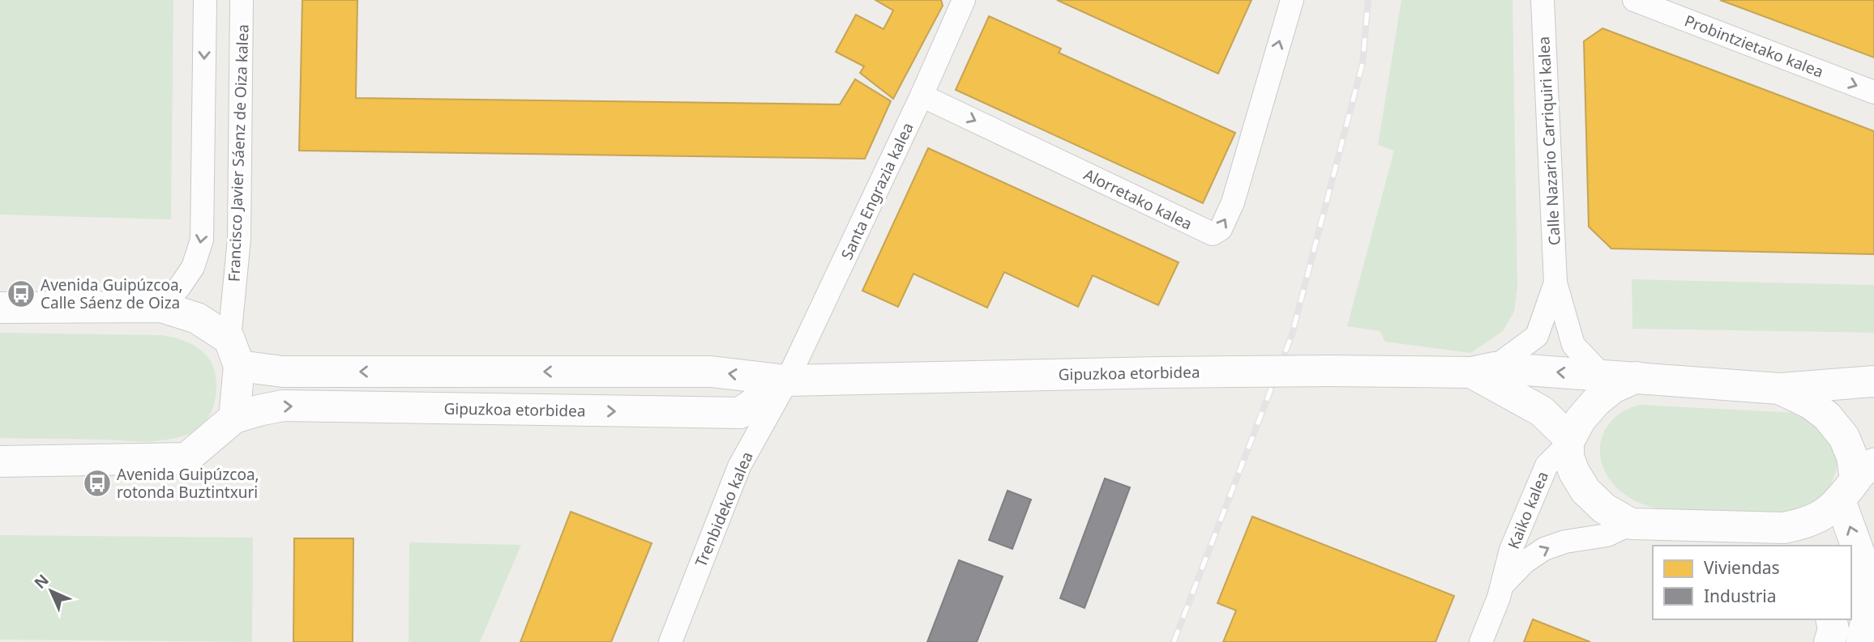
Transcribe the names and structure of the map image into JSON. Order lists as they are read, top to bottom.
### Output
{
  "streets": {
    "main road": ["Gipuzkoa etorbidea"],
    "street": [
      "Probintzietako kalea",
      "Calle Nazario Carriquiri kalea",
      "Francisco Javier Sáenz de Oiza kalea",
      "Santa Engrazia kalea",
      "Alorretako kalea",
      "Trenbideko kalea",
      "Kaiko kalea"
    ]
  },
  "crossings": [
    ["Calle Nazario Carriquiri kalea", "Gipuzkoa etorbidea"],
    ["Francisco Javier Sáenz de Oiza kalea", "Gipuzkoa etorbidea"],
    ["Santa Engrazia kalea", "Alorretako kalea"],
    ["Santa Engrazia kalea", "Gipuzkoa etorbidea"],
    ["Santa Engrazia kalea", "Trenbideko kalea"],
    ["Gipuzkoa etorbidea", "Trenbideko kalea"],
    ["Gipuzkoa etorbidea", "Kaiko kalea"]
  ],
  "one_way": ["Probintzietako kalea", "Kaiko kalea"],
  "places": {
    "bus stop": ["Avenida Guipúzcoa, Calle Sáenz de Oiza", "Avenida Guipúzcoa, rotonda Buztintxuri"]
  },
  "legend": ["Viviendas", "Industria"],
  "north": "top left"
}
